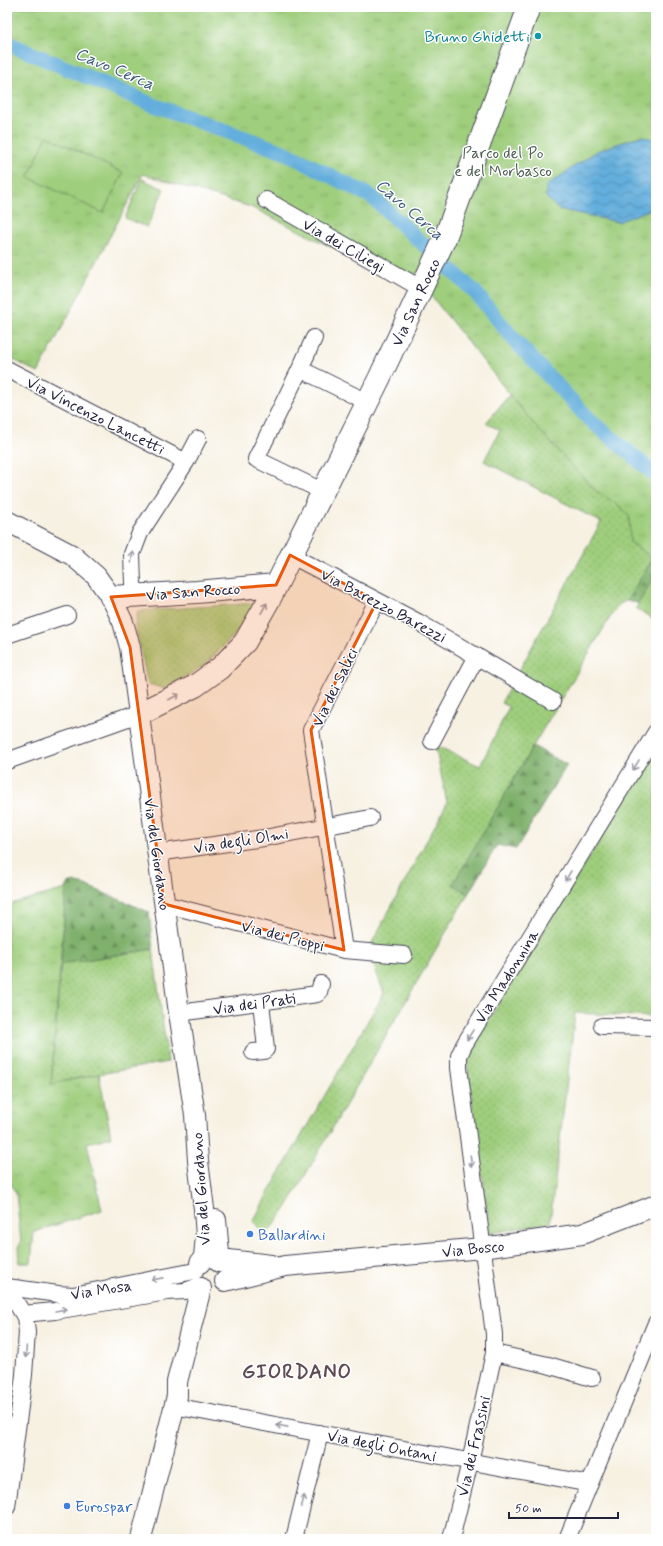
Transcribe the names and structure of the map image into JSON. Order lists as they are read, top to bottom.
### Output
{
  "streets": {
    "main road": ["Via San Rocco"],
    "street": [
      "Via dei Ciliegi",
      "Via Vincenzo Lancetti",
      "Via Barezzo Barezzi",
      "Via dei Salici",
      "Via degli Olmi",
      "Via del Giordano",
      "Via dei Pioppi",
      "Via Madonnina",
      "Via dei Prati",
      "Via Bosco",
      "Via Mosa",
      "Via degli Ontani",
      "Via dei Frassini"
    ]
  },
  "crossings": [
    ["Via dei Ciliegi", "Via San Rocco"],
    ["Via San Rocco", "Via Barezzo Barezzi"],
    ["Via San Rocco", "Via del Giordano"],
    ["Via Barezzo Barezzi", "Via dei Salici"],
    ["Via dei Salici", "Via degli Olmi"],
    ["Via dei Salici", "Via dei Pioppi"],
    ["Via degli Olmi", "Via del Giordano"],
    ["Via del Giordano", "Via dei Pioppi"],
    ["Via del Giordano", "Via dei Prati"],
    ["Via del Giordano", "Via Bosco"],
    ["Via del Giordano", "Via Mosa"],
    ["Via del Giordano", "Via degli Ontani"],
    ["Via Madonnina", "Via Bosco"],
    ["Via Madonnina", "Via dei Frassini"],
    ["Via Bosco", "Via Mosa"],
    ["Via Bosco", "Via dei Frassini"],
    ["Via degli Ontani", "Via dei Frassini"]
  ],
  "one_way": ["Via Madonnina"],
  "districts": ["GIORDANO"],
  "water": ["Cavo Cerca"],
  "parks": ["Parco del Po e del Morbasco"],
  "places": ["Bruno Ghidetti", "Ballardini", "Eurospar"],
  "scale_bar": "50 m"
}
